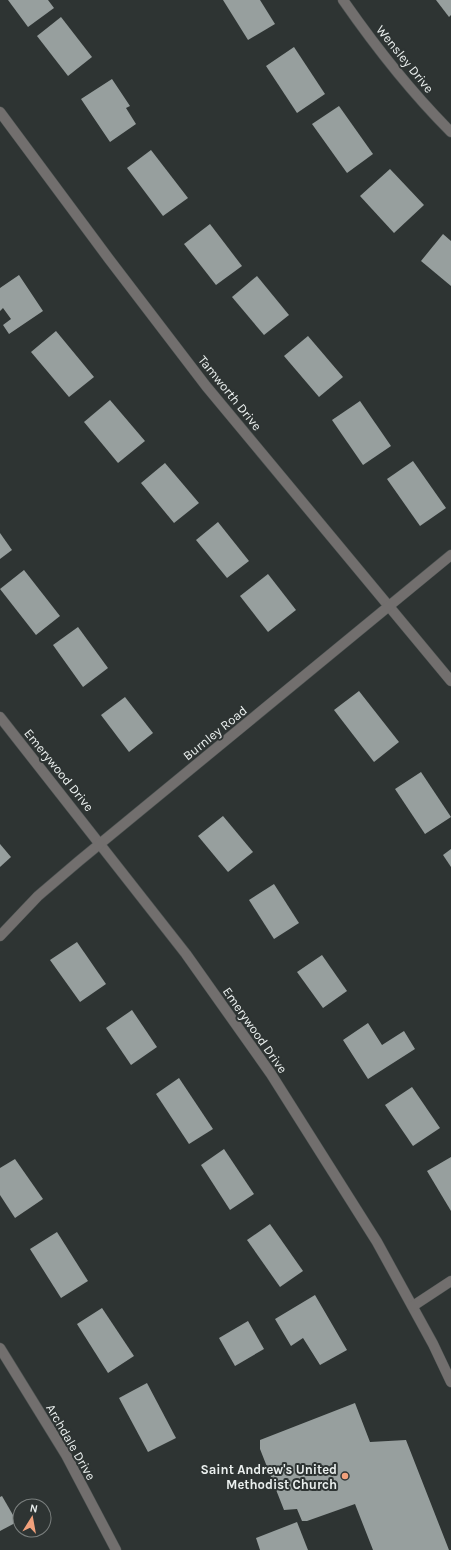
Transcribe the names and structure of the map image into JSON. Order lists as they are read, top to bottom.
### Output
{
  "streets": {
    "street": [
      "Wensley Drive",
      "Tamworth Drive",
      "Burnley Road",
      "Emerywood Drive",
      "Archdale Drive"
    ]
  },
  "crossings": [
    ["Tamworth Drive", "Burnley Road"],
    ["Burnley Road", "Emerywood Drive"]
  ],
  "places": ["Saint Andrew's United Methodist Church"],
  "north": "top"
}
